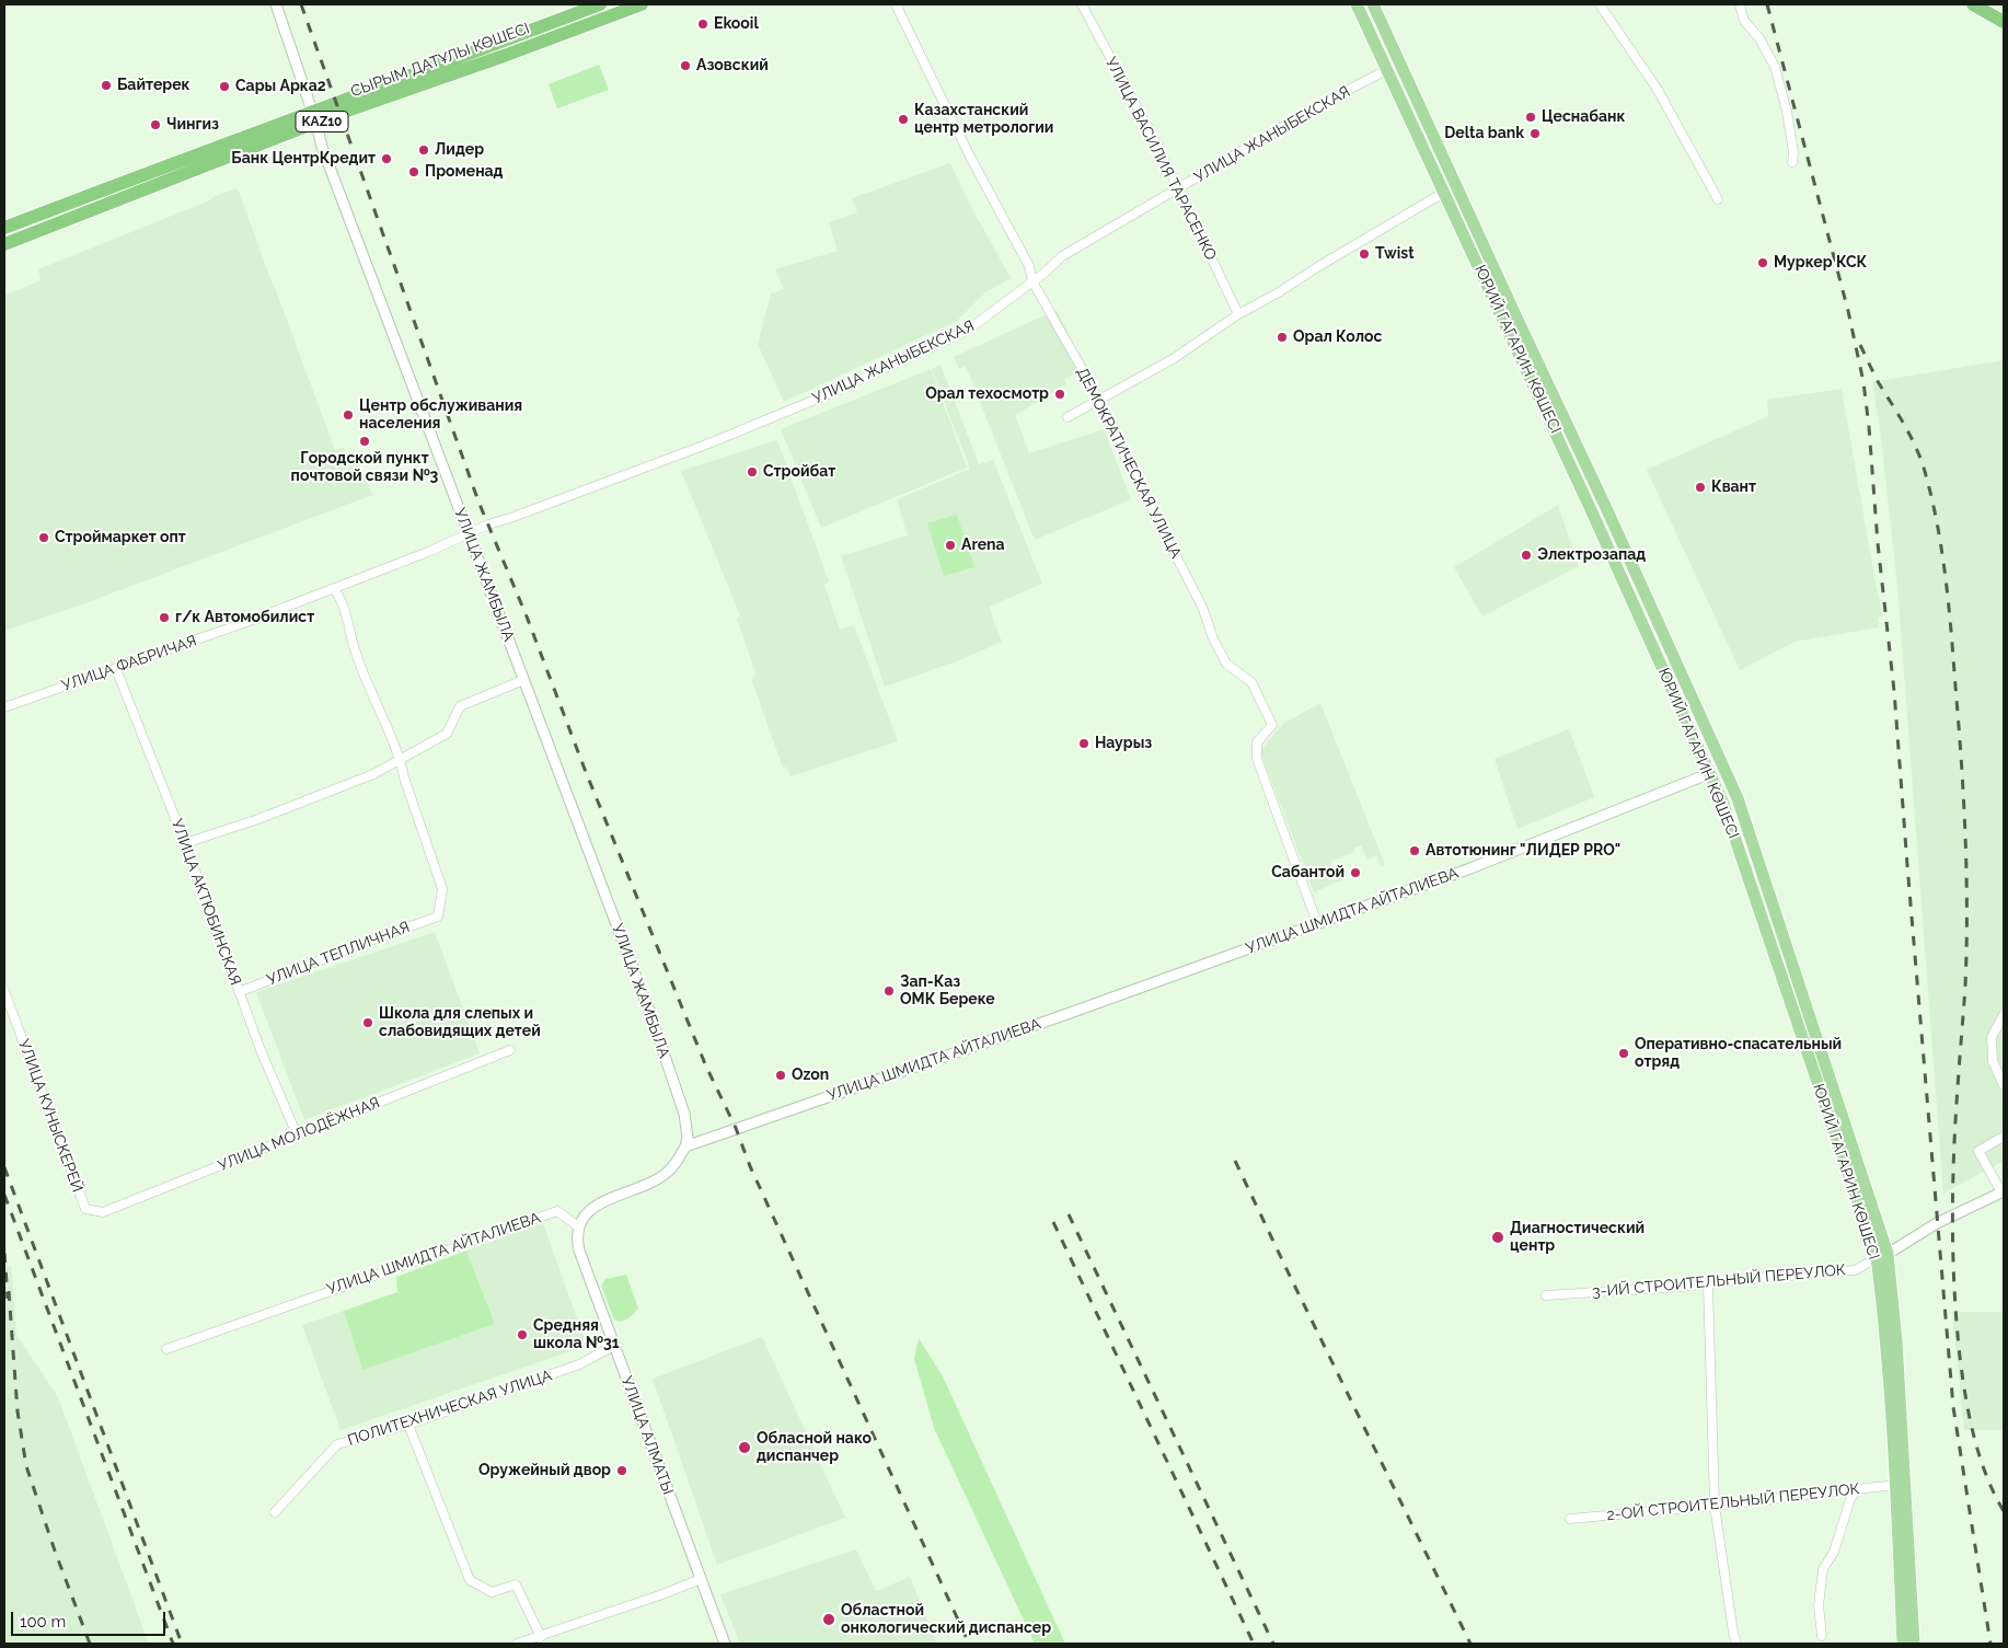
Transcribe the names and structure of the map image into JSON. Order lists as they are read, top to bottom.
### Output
{
  "streets": {
    "highway": ["СЫРЫМ ДАТҰЛЫ КӨШЕСІ", "KAZ10"],
    "main road": ["ЮРИЙ ГАГАРИН КӨШЕСІ"],
    "street": [
      "УЛИЦА ЖАНЫБЕКСКАЯ",
      "УЛИЦА ВАСИЛИЯ ТАРАСЕНКО",
      "ДЕМОКРАТИЧЕСКАЯ УЛИЦА",
      "УЛИЦА ЖАМБЫЛА",
      "УЛИЦА ФАБРИЧАЯ",
      "УЛИЦА АКТЮБИНСКАЯ",
      "УЛИЦА ШМИДТА АЙТАЛИЕВА",
      "УЛИЦА ТЕПЛИЧНАЯ",
      "УЛИЦА КУНЫСКЕРЕЙ",
      "УЛИЦА МОЛОДЁЖНАЯ",
      "3-ИЙ СТРОИТЕЛЬНЫЙ ПЕРЕУЛОК",
      "ПОЛИТЕХНИЧЕСКАЯ УЛИЦА",
      "УЛИЦА АЛМАТЫ",
      "2-ОЙ СТРОИТЕЛЬНЫЙ ПЕРЕУЛОК"
    ]
  },
  "crossings": [
    ["СЫРЫМ ДАТҰЛЫ КӨШЕСІ", "УЛИЦА ЖАМБЫЛА"],
    ["УЛИЦА ЖАНЫБЕКСКАЯ", "УЛИЦА ВАСИЛИЯ ТАРАСЕНКО"],
    ["УЛИЦА ЖАНЫБЕКСКАЯ", "ЮРИЙ ГАГАРИН КӨШЕСІ"],
    ["УЛИЦА ЖАНЫБЕКСКАЯ", "ДЕМОКРАТИЧЕСКАЯ УЛИЦА"],
    ["УЛИЦА ЖАНЫБЕКСКАЯ", "УЛИЦА ЖАМБЫЛА"],
    ["УЛИЦА ЖАНЫБЕКСКАЯ", "УЛИЦА ФАБРИЧАЯ"],
    ["ЮРИЙ ГАГАРИН КӨШЕСІ", "УЛИЦА ШМИДТА АЙТАЛИЕВА"],
    ["ЮРИЙ ГАГАРИН КӨШЕСІ", "3-ИЙ СТРОИТЕЛЬНЫЙ ПЕРЕУЛОК"],
    ["ЮРИЙ ГАГАРИН КӨШЕСІ", "2-ОЙ СТРОИТЕЛЬНЫЙ ПЕРЕУЛОК"],
    ["ДЕМОКРАТИЧЕСКАЯ УЛИЦА", "УЛИЦА ШМИДТА АЙТАЛИЕВА"],
    ["УЛИЦА ЖАМБЫЛА", "УЛИЦА ФАБРИЧАЯ"],
    ["УЛИЦА ЖАМБЫЛА", "УЛИЦА ШМИДТА АЙТАЛИЕВА"],
    ["УЛИЦА ФАБРИЧАЯ", "УЛИЦА АКТЮБИНСКАЯ"],
    ["УЛИЦА АКТЮБИНСКАЯ", "УЛИЦА ТЕПЛИЧНАЯ"],
    ["УЛИЦА АКТЮБИНСКАЯ", "УЛИЦА МОЛОДЁЖНАЯ"],
    ["УЛИЦА ШМИДТА АЙТАЛИЕВА", "УЛИЦА АЛМАТЫ"],
    ["УЛИЦА КУНЫСКЕРЕЙ", "УЛИЦА МОЛОДЁЖНАЯ"],
    ["ПОЛИТЕХНИЧЕСКАЯ УЛИЦА", "УЛИЦА АЛМАТЫ"]
  ],
  "places": [
    "Ekooil",
    "Азовский",
    "Байтерек",
    "Сары Арка2",
    "Цеснабанк",
    "Казахстанский центр метрологии",
    "Чингиз",
    "Delta bank",
    "Лидер",
    "Банк ЦентрКредит",
    "Променад",
    "Twist",
    "Муркер КСК",
    "Орал Колос",
    "Орал техосмотр",
    "Центр обслуживания наcеления",
    "Городской пункт почтовой связи №3",
    "Стройбат",
    "Квант",
    "Строймаркет опт",
    "Arena",
    "Электрозапад",
    "г/к Автомобилист",
    "Наурыз",
    "Автотюнинг \"ЛИДЕР PRO\"",
    "Сабантой",
    "Зап-Каз ОМК Береке",
    "Школа для слепых и слабовидящих детей",
    "Оперативно-спасательный отряд",
    "Ozon",
    "Диагностический центр",
    "Средняя школа №31",
    "Обласной нако диспанчер",
    "Оружейный двор",
    "Областной онкологический диспансер"
  ],
  "scale_bar": "100 m"
}
